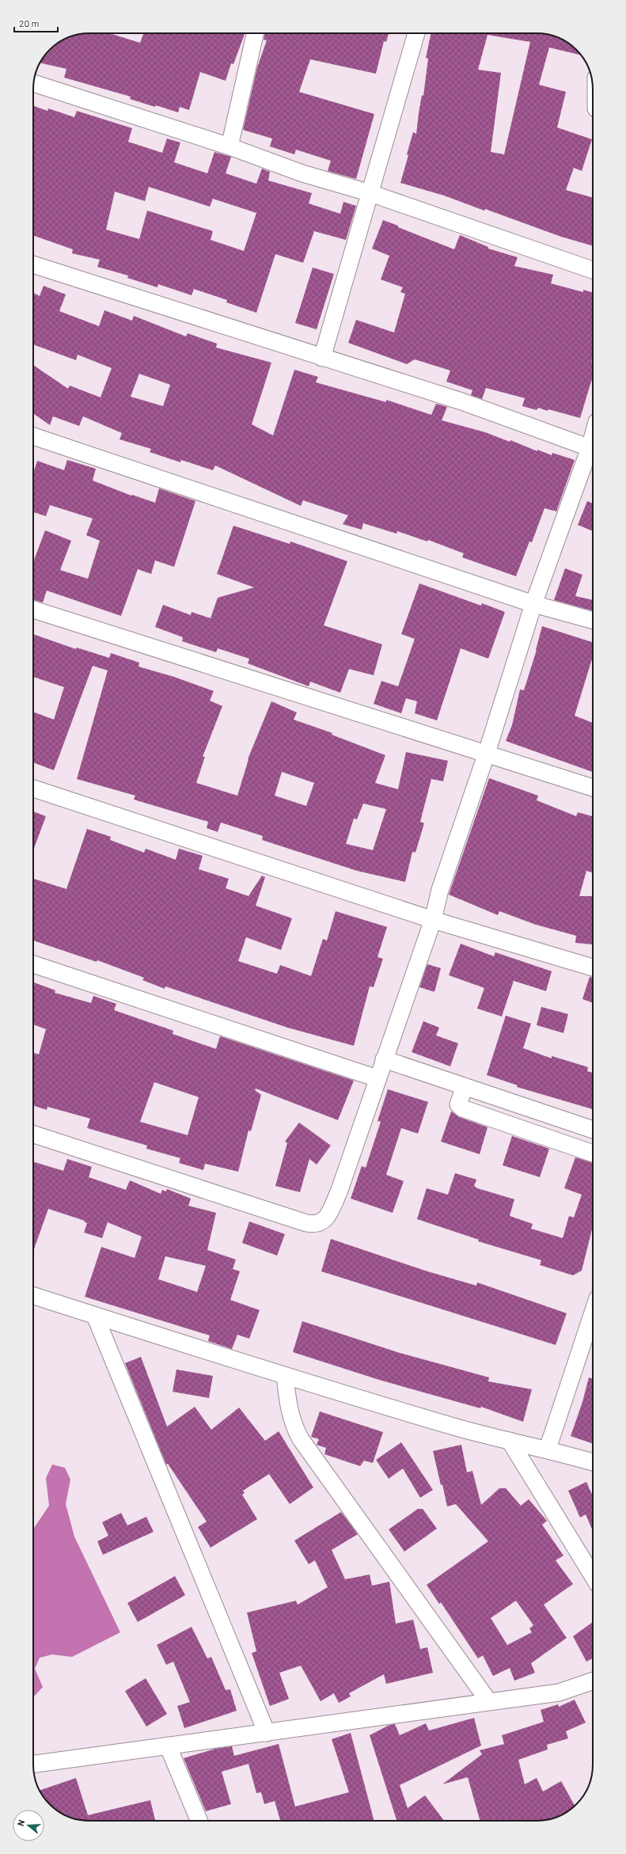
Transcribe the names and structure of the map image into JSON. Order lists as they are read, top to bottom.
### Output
{
  "scale_bar": "20 m",
  "north": "left"
}
